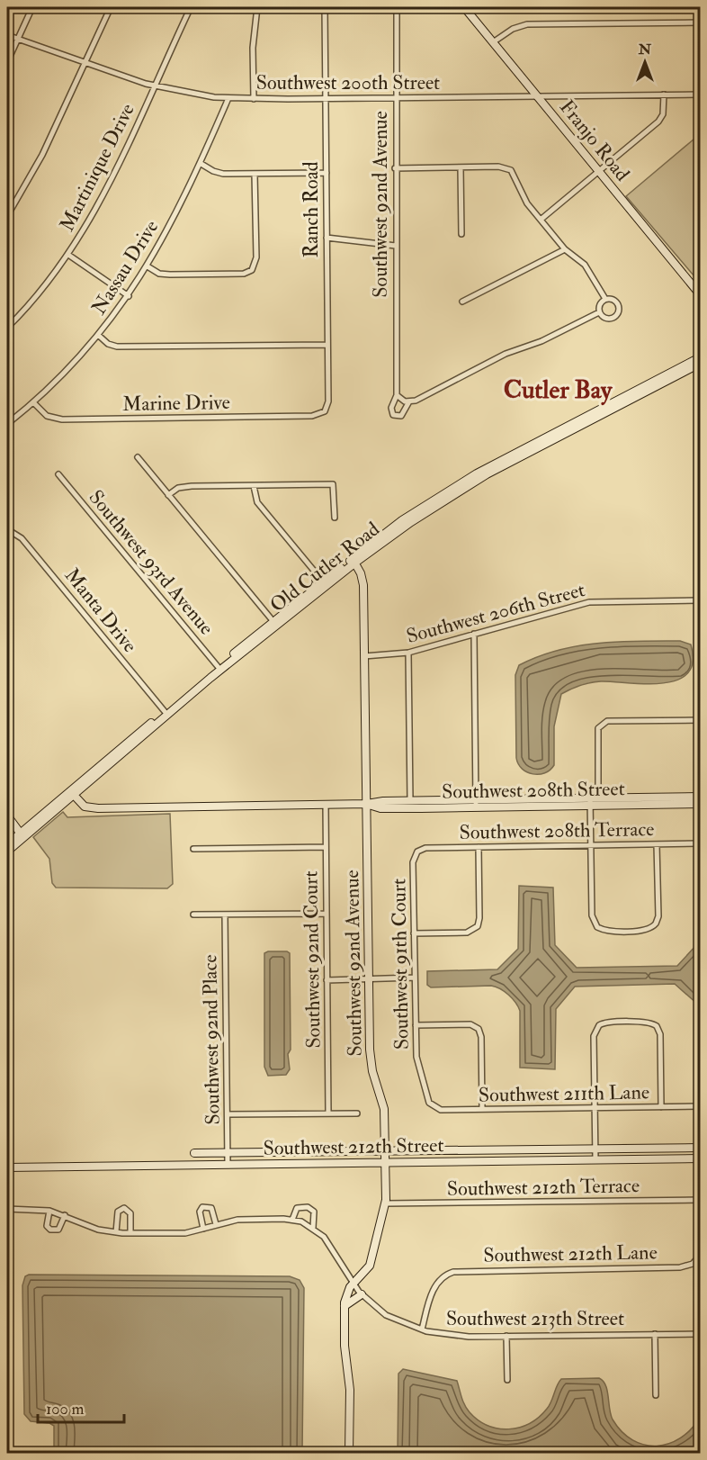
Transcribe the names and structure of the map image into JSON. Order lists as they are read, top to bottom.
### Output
{
  "streets": {
    "street": [
      "Southwest 200th Street",
      "Franjo Road",
      "Martinique Drive",
      "Southwest 92nd Avenue",
      "Ranch Road",
      "Nassau Drive",
      "Marine Drive",
      "Southwest 93rd Avenue",
      "Old Cutler Road",
      "Manta Drive",
      "Southwest 206th Street",
      "Southwest 208th Street",
      "Southwest 208th Terrace",
      "Southwest 92nd Court",
      "Southwest 91th Court",
      "Southwest 92nd Place",
      "Southwest 211th Lane",
      "Southwest 212th Street",
      "Southwest 212th Terrace",
      "Southwest 212th Lane",
      "Southwest 213th Street"
    ]
  },
  "crossings": [
    ["Southwest 200th Street", "Franjo Road"],
    ["Southwest 200th Street", "Martinique Drive"],
    ["Southwest 200th Street", "Southwest 92nd Avenue"],
    ["Southwest 200th Street", "Ranch Road"],
    ["Southwest 200th Street", "Nassau Drive"],
    ["Southwest 92nd Avenue", "Old Cutler Road"],
    ["Southwest 92nd Avenue", "Southwest 206th Street"],
    ["Southwest 92nd Avenue", "Southwest 208th Street"],
    ["Southwest 92nd Avenue", "Southwest 212th Street"],
    ["Southwest 92nd Avenue", "Southwest 212th Terrace"],
    ["Southwest 92nd Avenue", "Southwest 213th Street"],
    ["Ranch Road", "Marine Drive"],
    ["Nassau Drive", "Marine Drive"],
    ["Southwest 93rd Avenue", "Old Cutler Road"],
    ["Old Cutler Road", "Manta Drive"],
    ["Old Cutler Road", "Southwest 208th Street"],
    ["Southwest 208th Street", "Southwest 92nd Court"],
    ["Southwest 208th Terrace", "Southwest 91th Court"],
    ["Southwest 91th Court", "Southwest 211th Lane"],
    ["Southwest 92nd Place", "Southwest 212th Street"],
    ["Southwest 212th Lane", "Southwest 213th Street"]
  ],
  "districts": ["Cutler Bay"],
  "scale_bar": "100 m",
  "north": "top"
}
